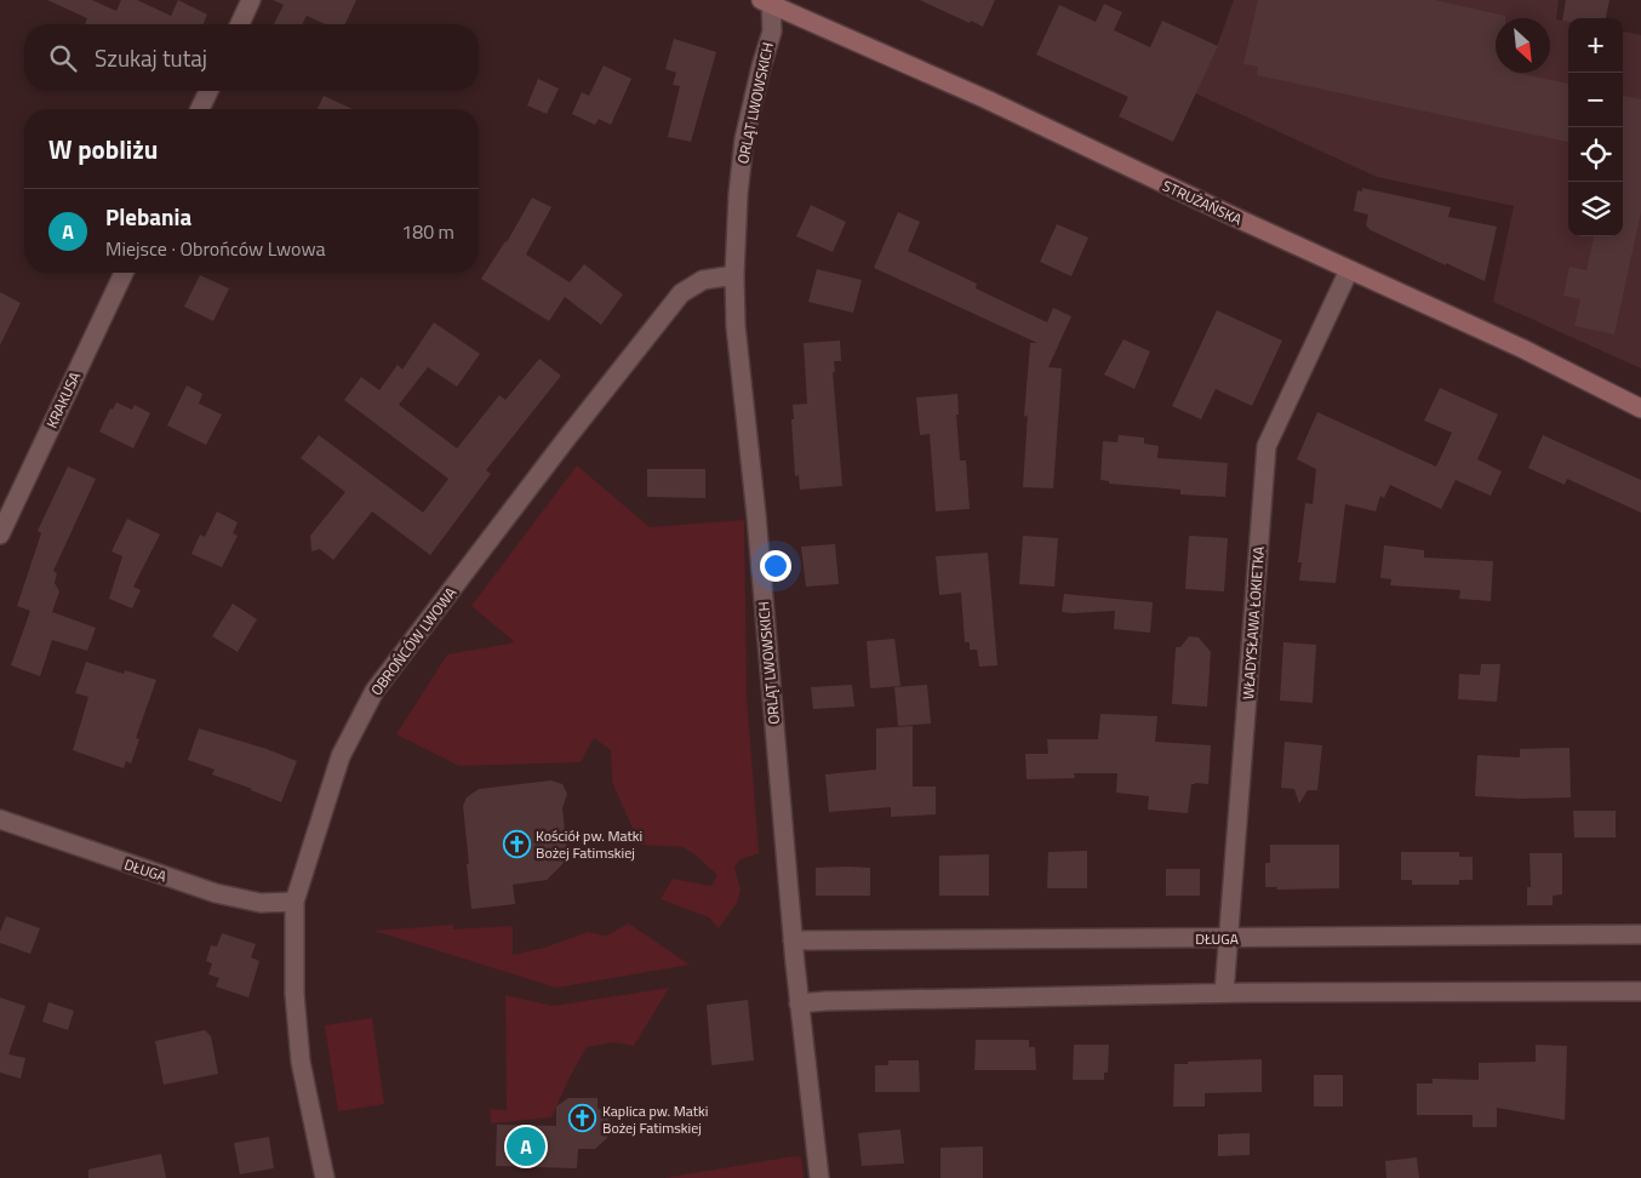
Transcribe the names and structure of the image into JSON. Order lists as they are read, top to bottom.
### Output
{
  "streets": {
    "main road": ["STRUŻAŃSKA"],
    "street": [
      "ORLĄT LWOWSKICH",
      "KRAKUSA",
      "WŁADYSŁAWA ŁOKIETKA",
      "OBROŃCÓW LWOWA",
      "DŁUGA"
    ]
  },
  "crossings": [
    ["ORLĄT LWOWSKICH", "STRUŻAŃSKA"],
    ["ORLĄT LWOWSKICH", "OBROŃCÓW LWOWA"],
    ["ORLĄT LWOWSKICH", "DŁUGA"],
    ["STRUŻAŃSKA", "WŁADYSŁAWA ŁOKIETKA"],
    ["WŁADYSŁAWA ŁOKIETKA", "DŁUGA"],
    ["OBROŃCÓW LWOWA", "DŁUGA"]
  ],
  "places": {
    "church": ["Kościół pw. Matki Bożej Fatimskiej", "Kaplica pw. Matki Bożej Fatimskiej"]
  },
  "north": "bottom right",
  "page": {
    "map_buttons": ["+", "−"],
    "search": "Szukaj tutaj",
    "heading": "W pobliżu",
    "list": [
      {
        "mark": "A",
        "name": "Plebania",
        "note": "Miejsce · Obrońców Lwowa",
        "value": "180 m"
      }
    ],
    "pins": "A"
  }
}
